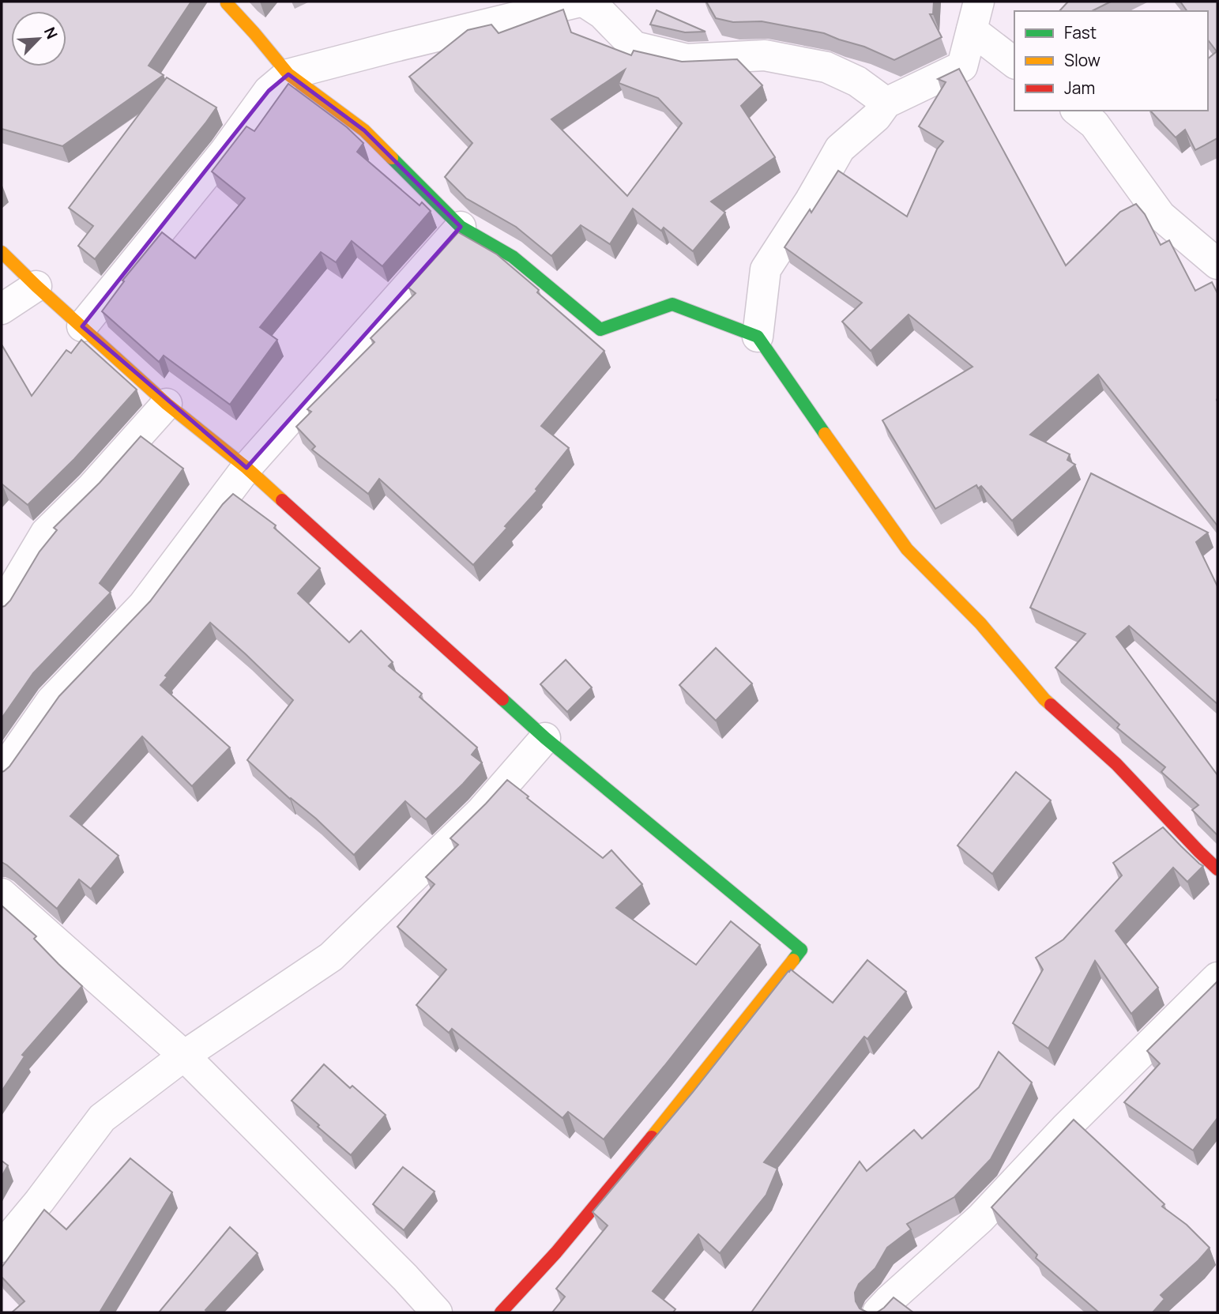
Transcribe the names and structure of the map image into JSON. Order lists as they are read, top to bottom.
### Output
{
  "legend": ["Fast", "Slow", "Jam"],
  "north": "top right"
}
